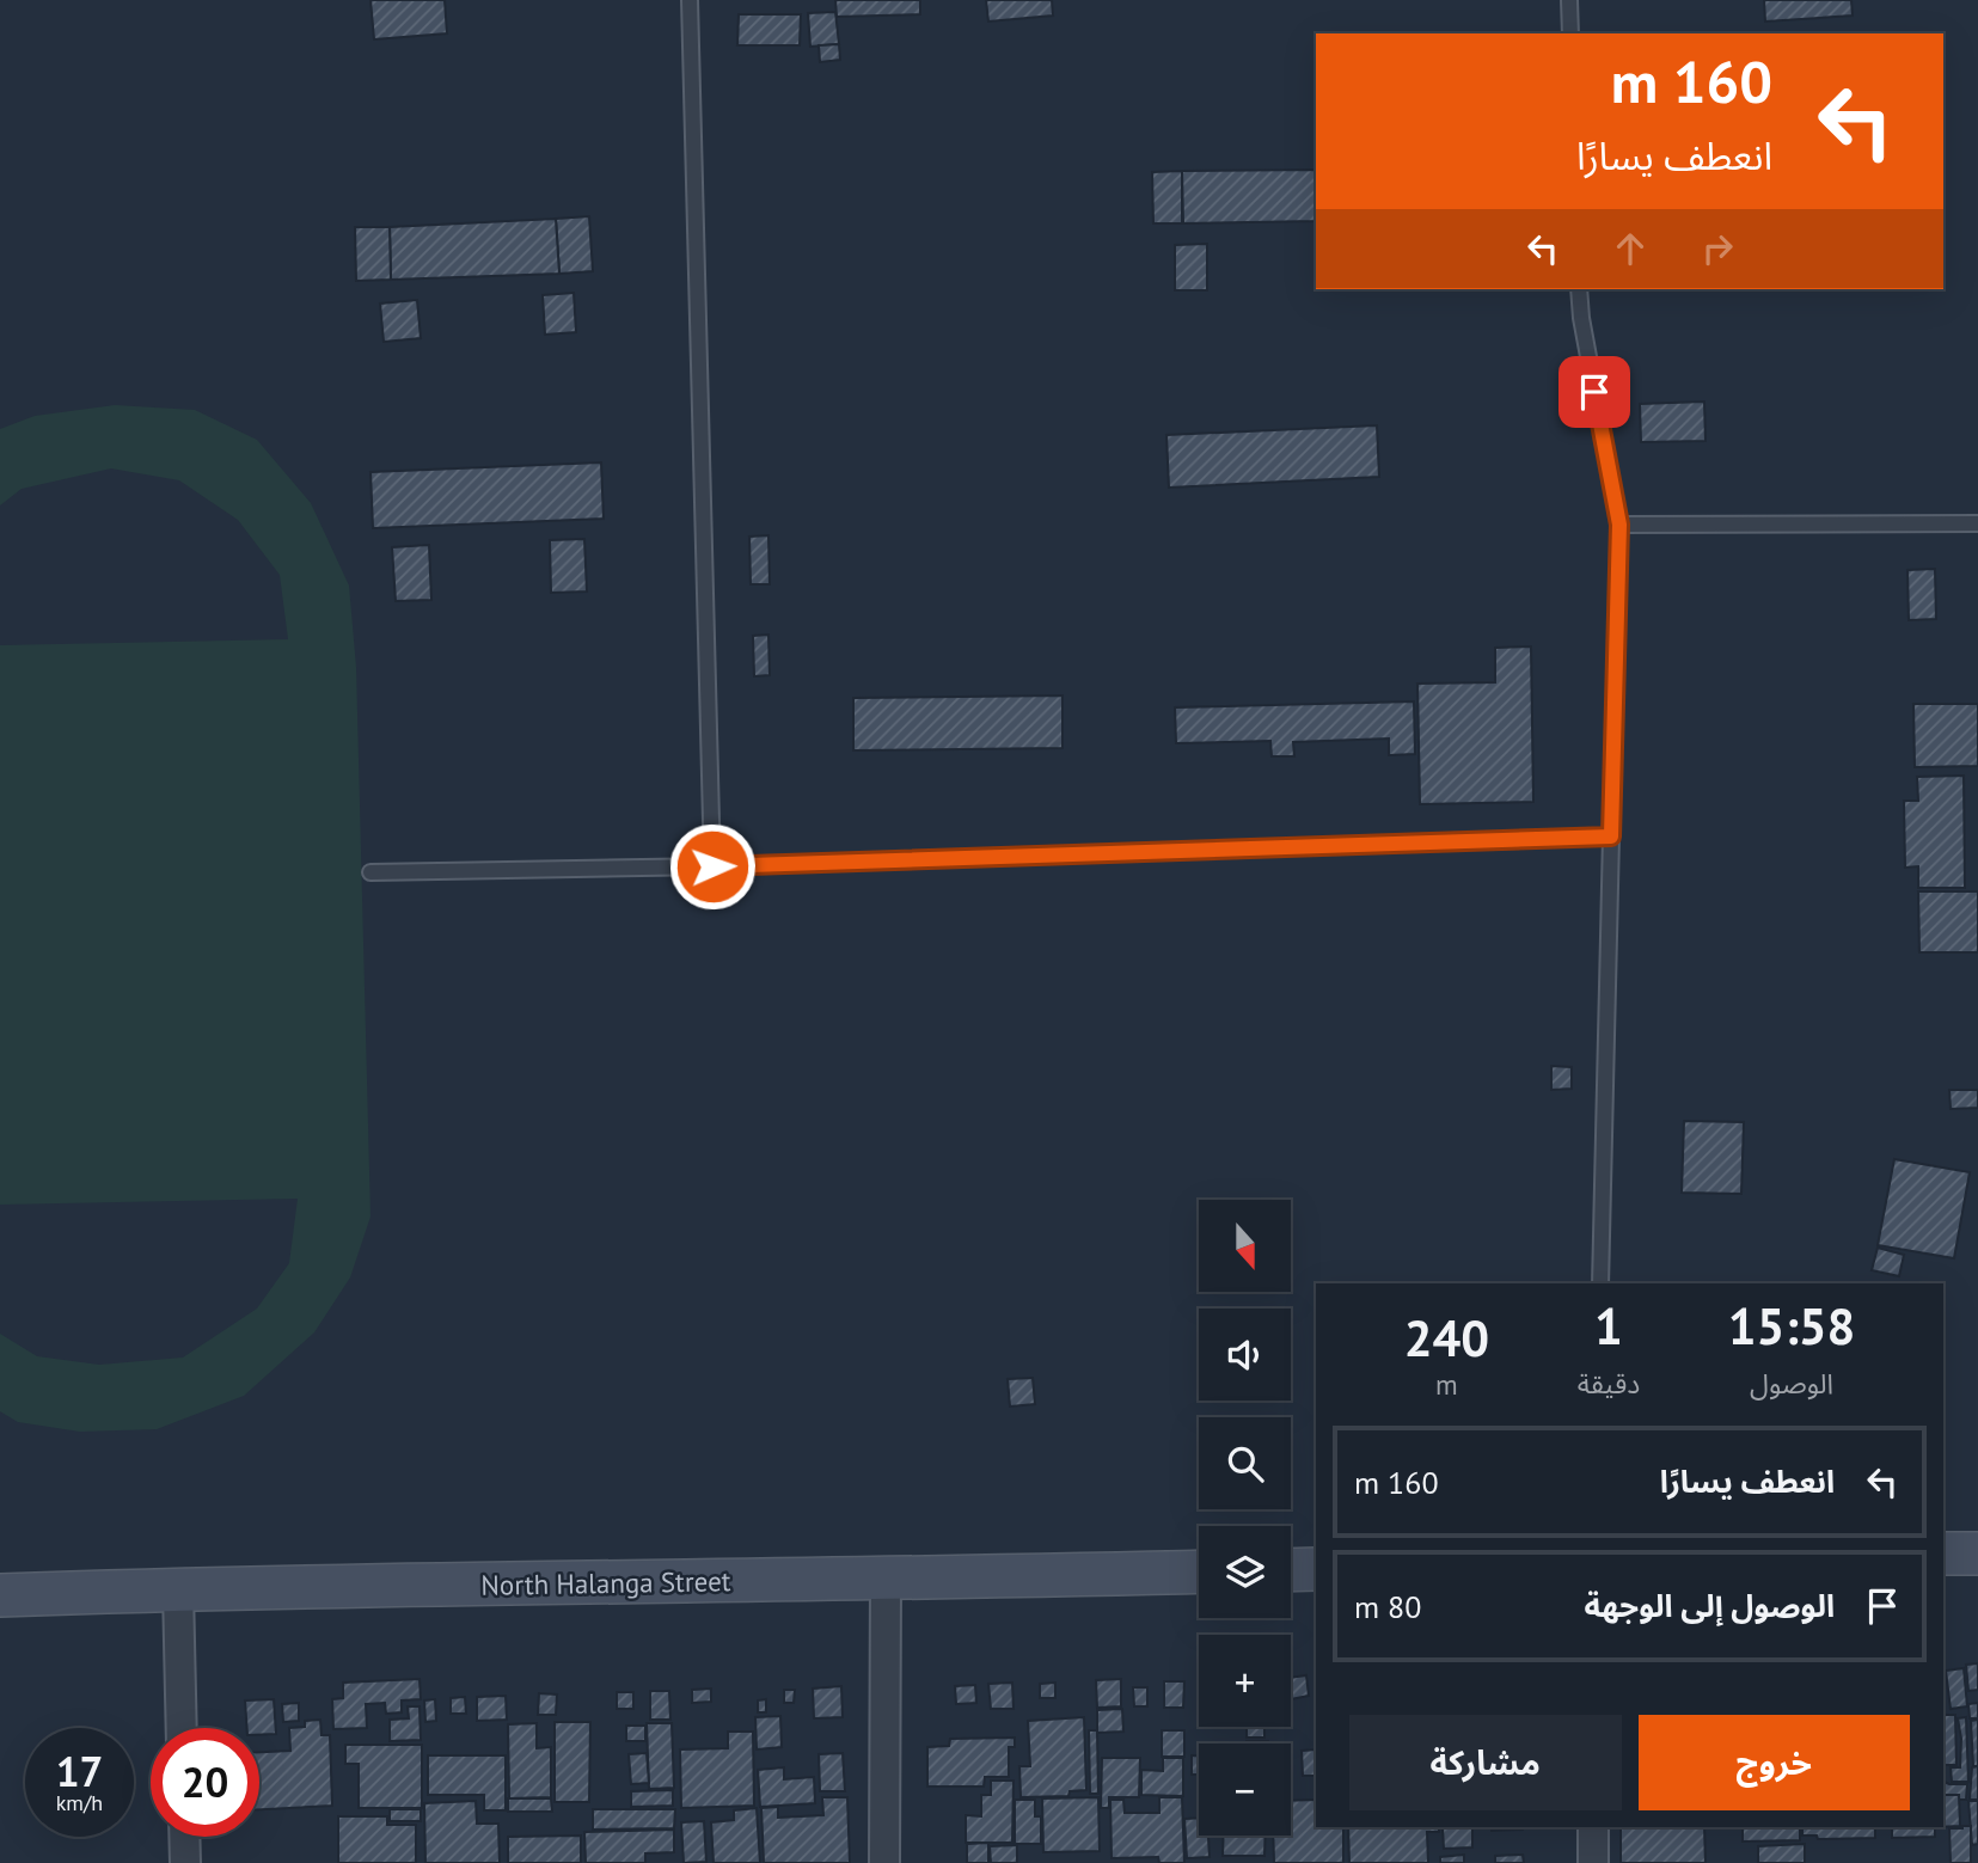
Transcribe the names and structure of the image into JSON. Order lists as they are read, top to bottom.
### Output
{
  "streets": {
    "street": ["North Halanga Street"]
  },
  "north": "bottom",
  "page": {
    "turn": ["160 m", "انعطف يسارًا"],
    "map_buttons": ["+", "−"],
    "eta": [
      "15:58",
      "الوصول",
      "1",
      "دقيقة",
      "240",
      "m"
    ],
    "list": [
      {
        "name": "انعطف يسارًا",
        "value": "160 m"
      },
      {
        "name": "الوصول إلى الوجهة",
        "value": "80 m"
      }
    ],
    "buttons": ["خروج", "مشاركة"],
    "speed": "17 km/h",
    "limit": "20"
  }
}
